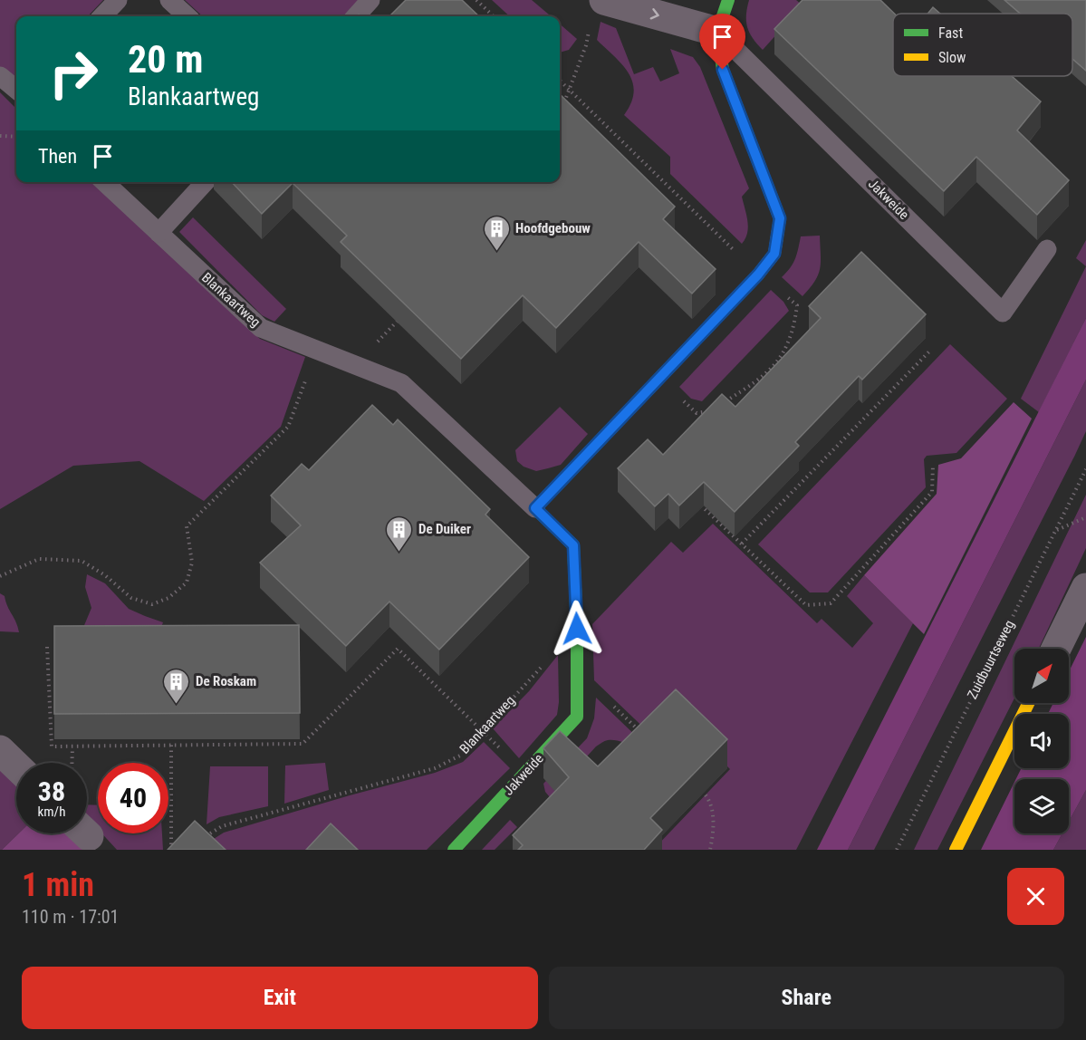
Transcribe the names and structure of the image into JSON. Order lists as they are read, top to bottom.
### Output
{
  "streets": {
    "street": ["Jakweide", "Blankaartweg"],
    "path": ["Zuidbuurtseweg"]
  },
  "crossings": [
    ["Jakweide", "Blankaartweg"]
  ],
  "places": {
    "building": ["Hoofdgebouw", "De Duiker", "De Roskam"]
  },
  "legend": ["Fast", "Slow"],
  "north": "top right",
  "page": {
    "turn": ["20 m", "Blankaartweg"],
    "then": "Then",
    "speed": "38 km/h",
    "limit": "40",
    "heading": ["1 min", "110 m · 17:01"],
    "buttons": ["Exit", "Share"]
  }
}
